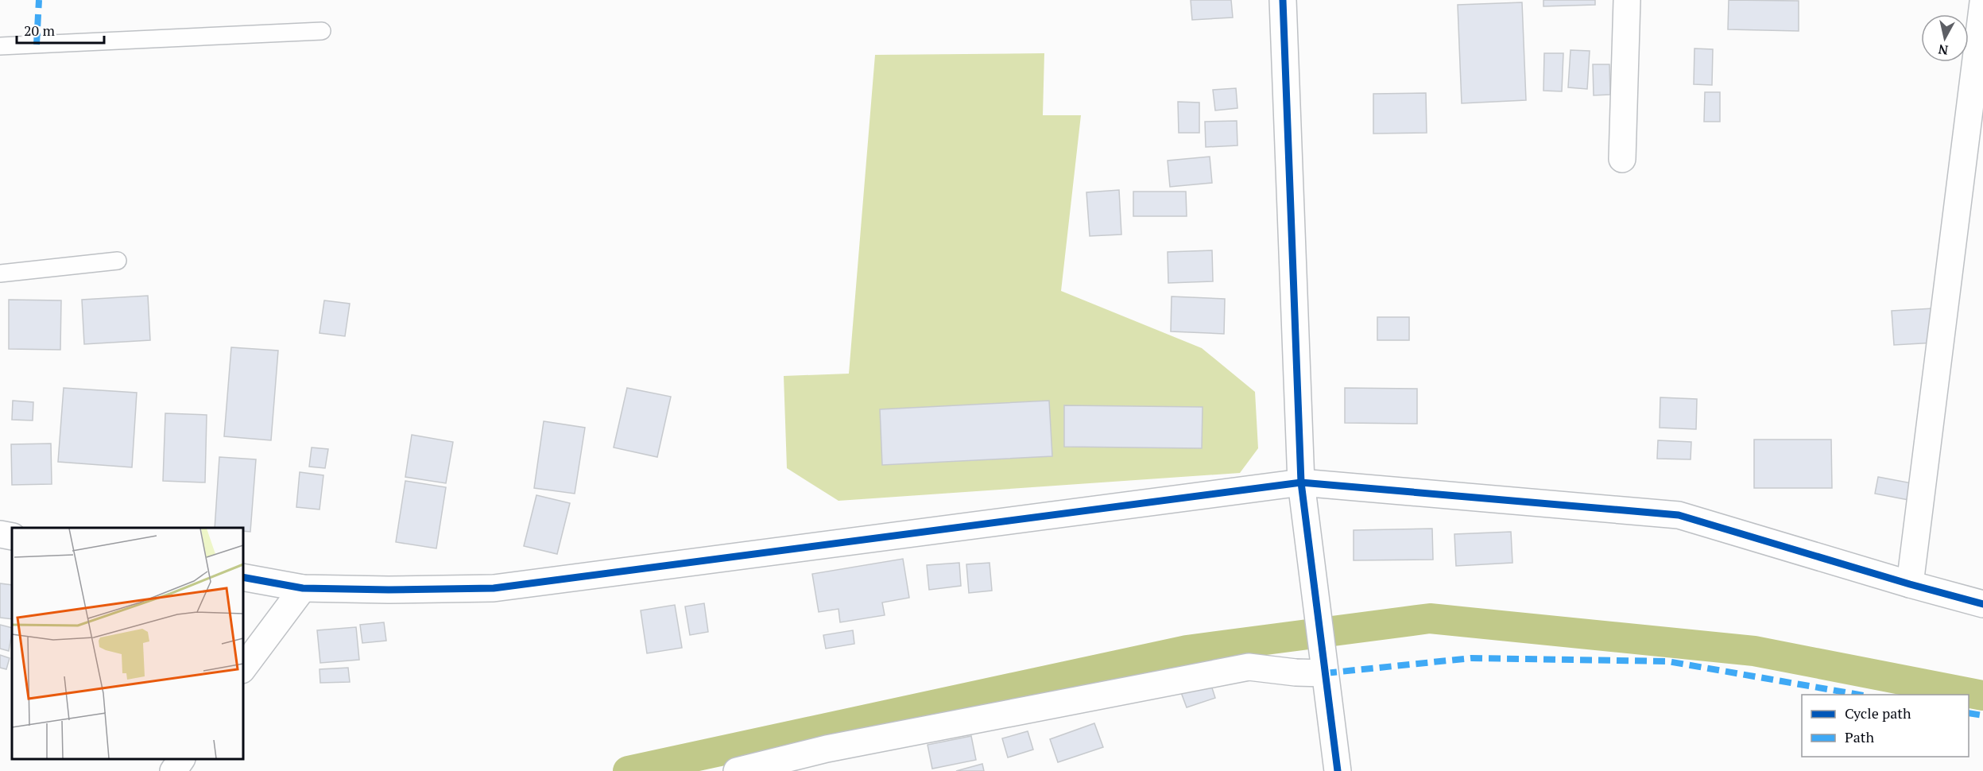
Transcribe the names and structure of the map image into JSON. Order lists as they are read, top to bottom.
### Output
{
  "legend": ["Cycle path", "Path"],
  "scale_bar": "20 m",
  "north": "bottom"
}
